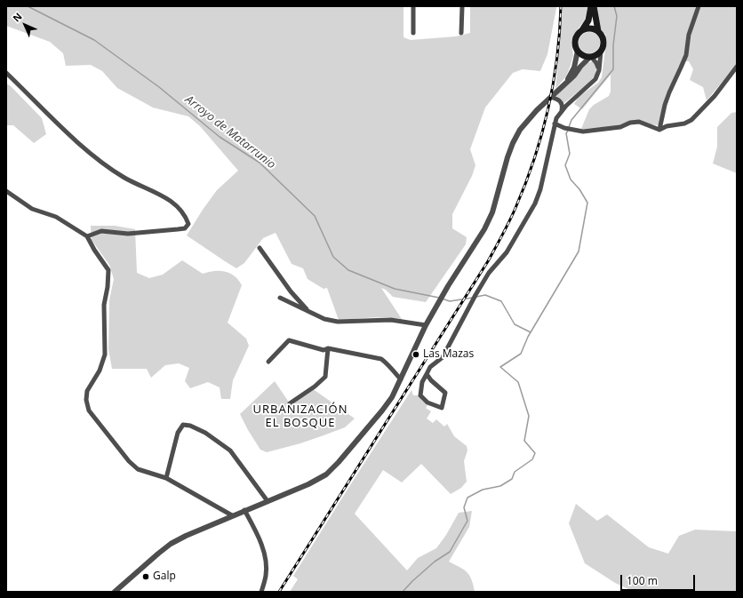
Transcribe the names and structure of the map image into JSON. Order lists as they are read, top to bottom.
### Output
{
  "districts": ["URBANIZACIÓN EL BOSQUE"],
  "water": ["Arroyo de Matarrunio"],
  "places": ["Las Mazas", "Galp"],
  "scale_bar": "100 m",
  "north": "top left"
}
